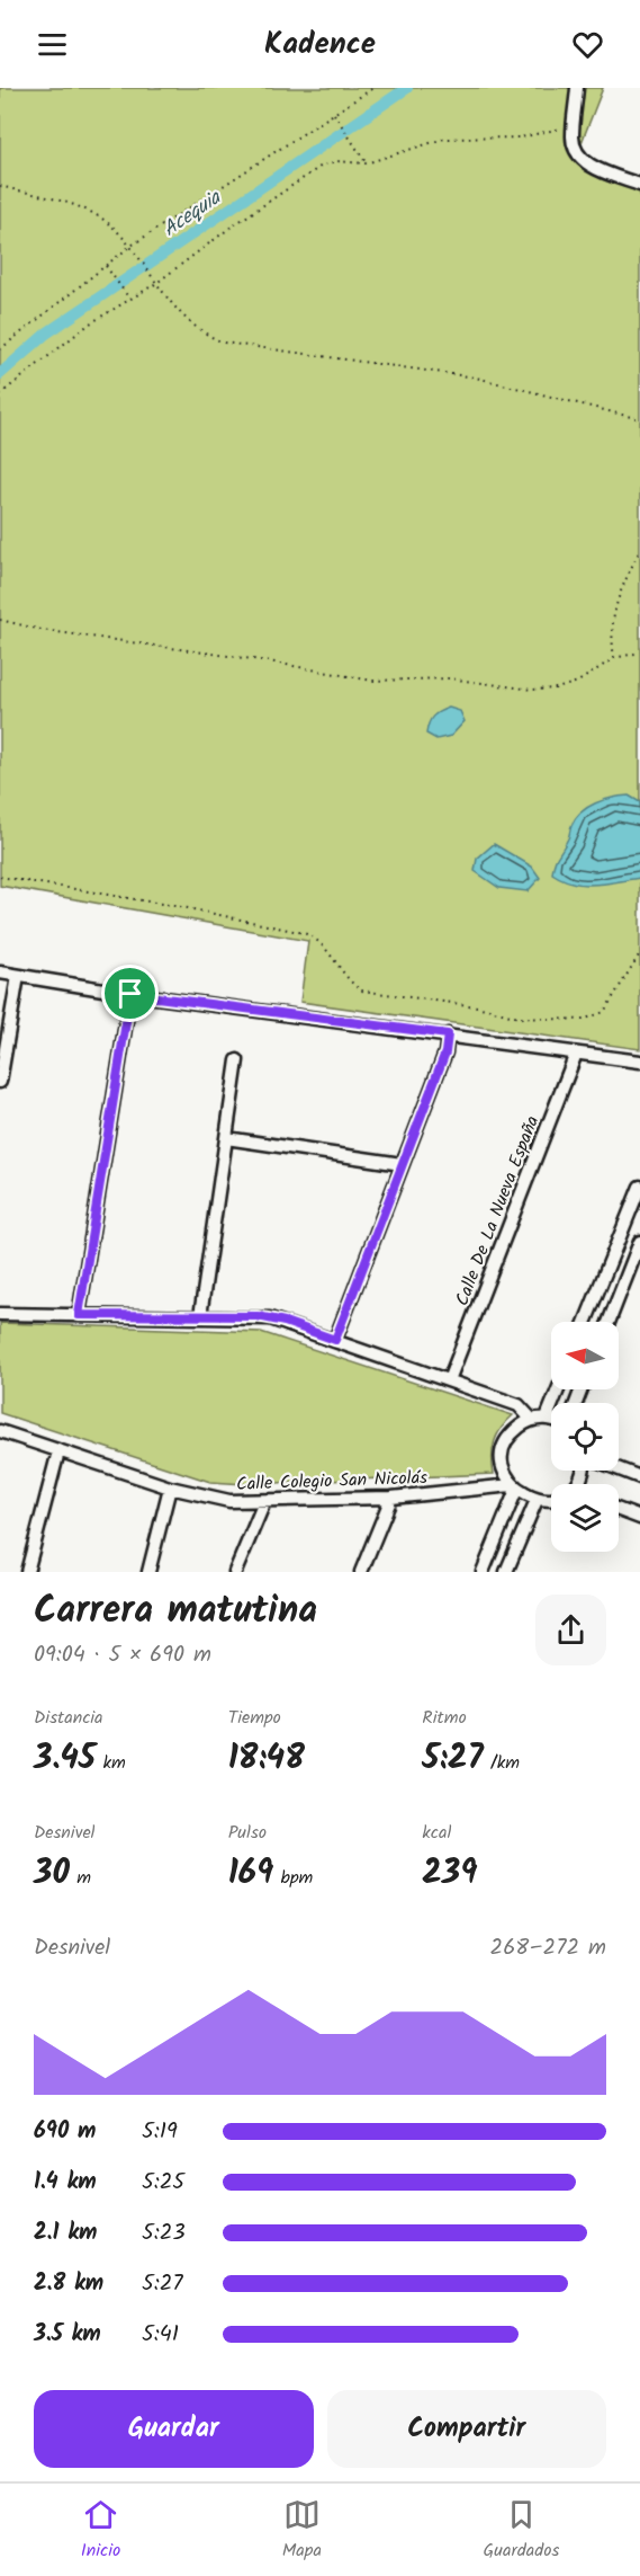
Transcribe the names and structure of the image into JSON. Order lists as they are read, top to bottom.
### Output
{
  "streets": {
    "street": ["Calle De La Nueva España", "Calle Colegio San Nicolás"]
  },
  "water": ["Acequia"],
  "north": "left",
  "page": {
    "header": "Kadence",
    "heading": ["Carrera matutina", "09:04 · 5 × 690 m"],
    "stats": [
      ["Distancia", "3.45 km"],
      ["Tiempo", "18:48"],
      ["Ritmo", "5:27 /km"],
      ["Desnivel", "30 m"],
      ["Pulso", "169 bpm"],
      ["kcal", "239"]
    ],
    "chart": ["Desnivel", "268–272 m"],
    "list": [
      {
        "name": "690 m",
        "note": "5:19"
      },
      {
        "name": "1.4 km",
        "note": "5:25"
      },
      {
        "name": "2.1 km",
        "note": "5:23"
      },
      {
        "name": "2.8 km",
        "note": "5:27"
      },
      {
        "name": "3.5 km",
        "note": "5:41"
      }
    ],
    "buttons": ["Guardar", "Compartir"],
    "tabs": ["Inicio", "Mapa", "Guardados"]
  }
}
